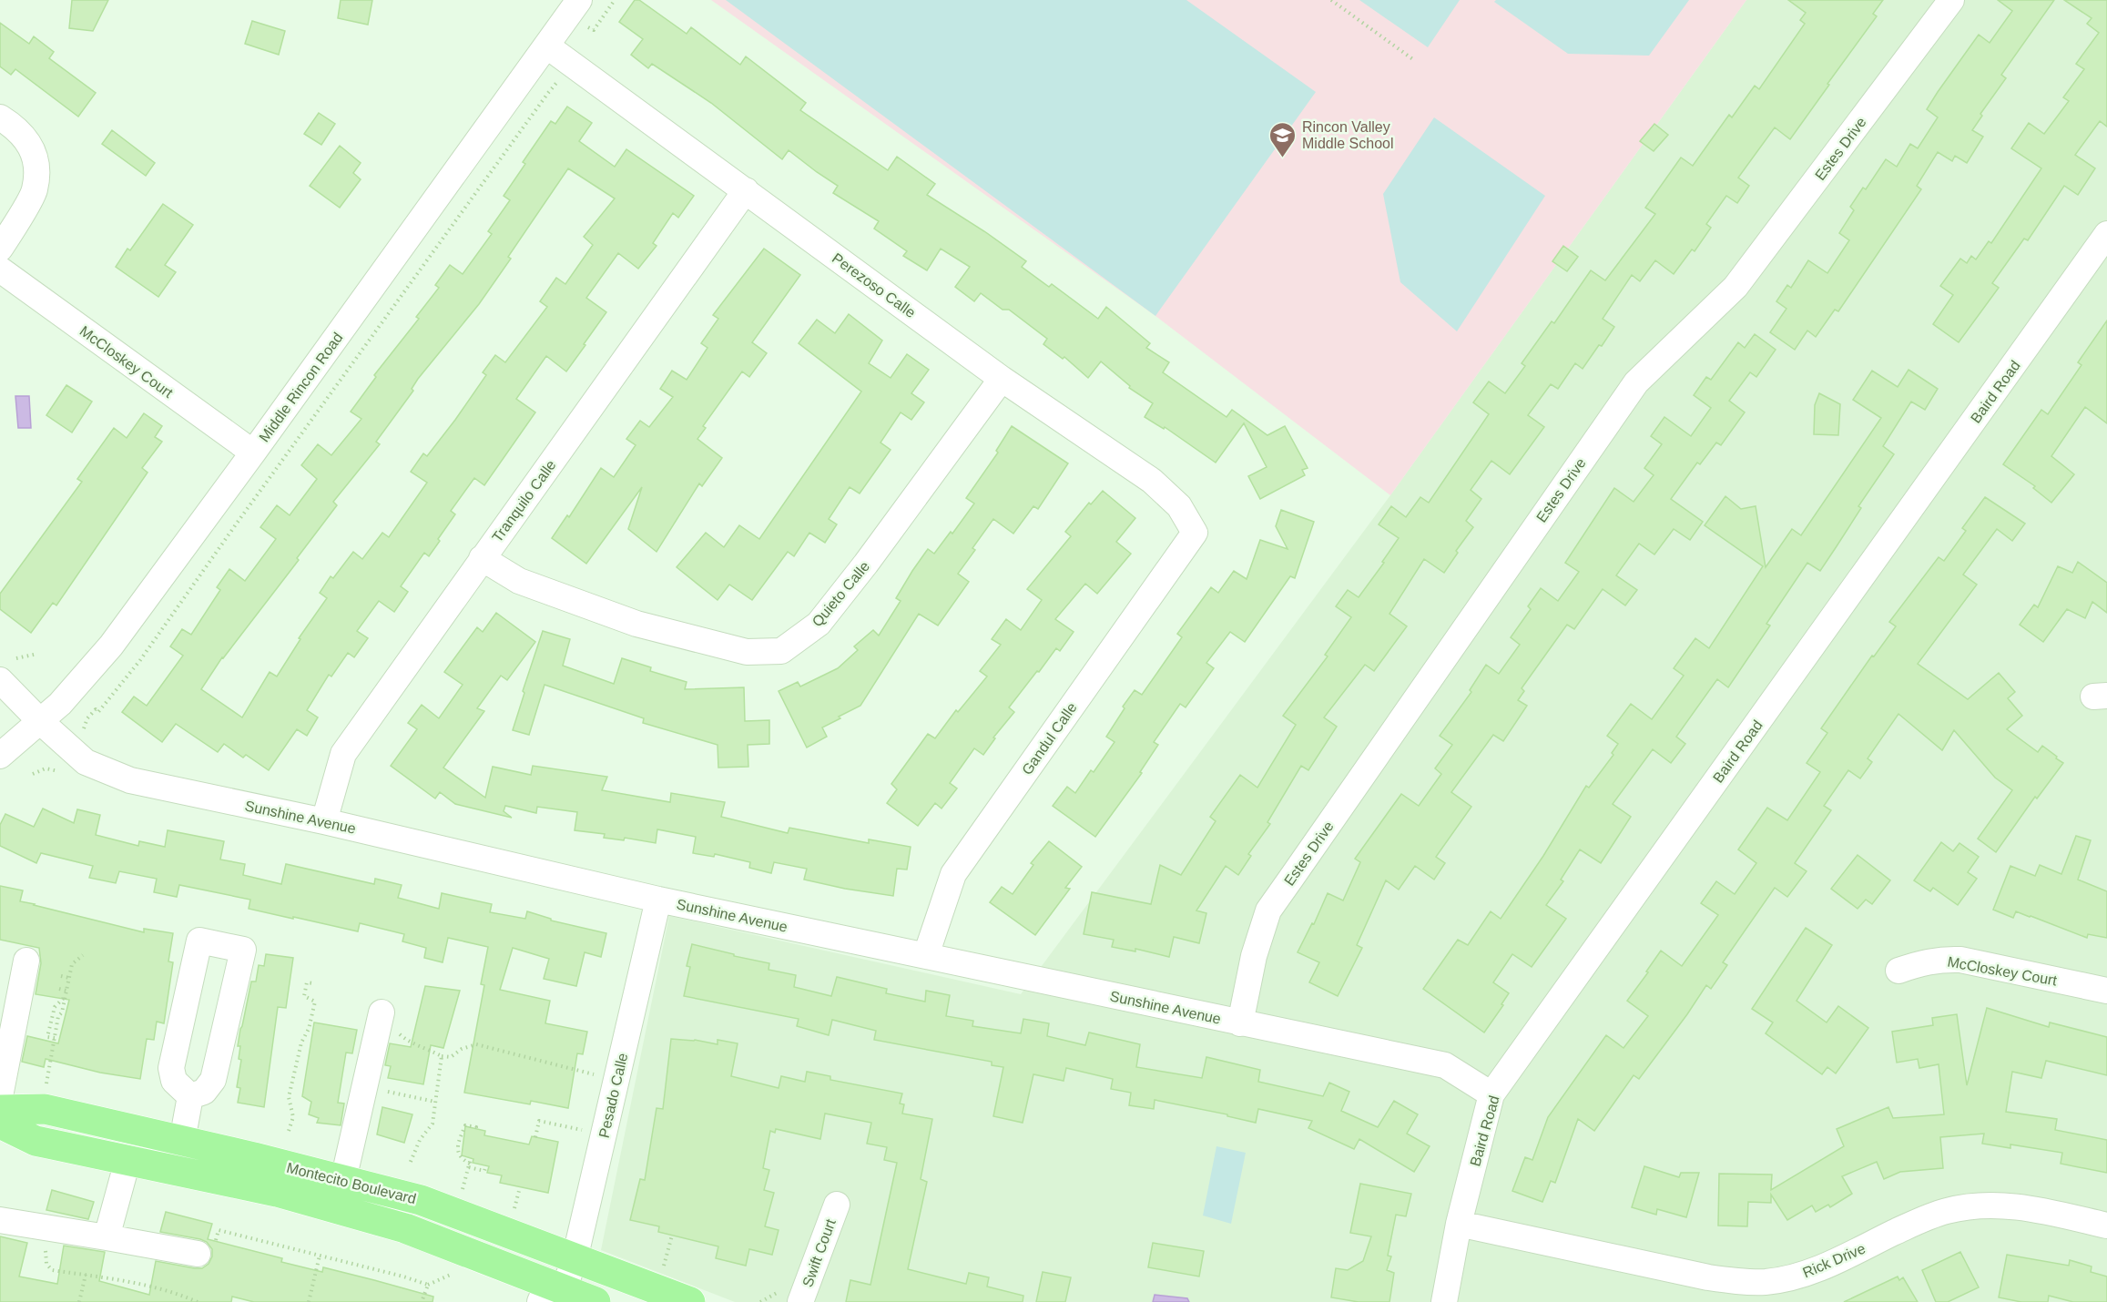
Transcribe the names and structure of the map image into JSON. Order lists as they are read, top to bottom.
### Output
{
  "streets": {
    "main road": ["Montecito Boulevard"],
    "street": [
      "Estes Drive",
      "Perezoso Calle",
      "McCloskey Court",
      "Middle Rincon Road",
      "Baird Road",
      "Tranquilo Calle",
      "Quieto Calle",
      "Gandul Calle",
      "Sunshine Avenue",
      "Pesado Calle",
      "Swift Court",
      "Rick Drive"
    ]
  },
  "crossings": [
    ["Estes Drive", "Sunshine Avenue"],
    ["Perezoso Calle", "Middle Rincon Road"],
    ["Perezoso Calle", "Tranquilo Calle"],
    ["Perezoso Calle", "Quieto Calle"],
    ["Perezoso Calle", "Gandul Calle"],
    ["McCloskey Court", "Middle Rincon Road"],
    ["Middle Rincon Road", "Sunshine Avenue"],
    ["Baird Road", "Sunshine Avenue"],
    ["Baird Road", "Rick Drive"],
    ["Tranquilo Calle", "Quieto Calle"],
    ["Tranquilo Calle", "Sunshine Avenue"],
    ["Gandul Calle", "Sunshine Avenue"],
    ["Sunshine Avenue", "Pesado Calle"],
    ["Pesado Calle", "Montecito Boulevard"]
  ],
  "places": {
    "school or university": ["Rincon Valley Middle School"]
  }
}
